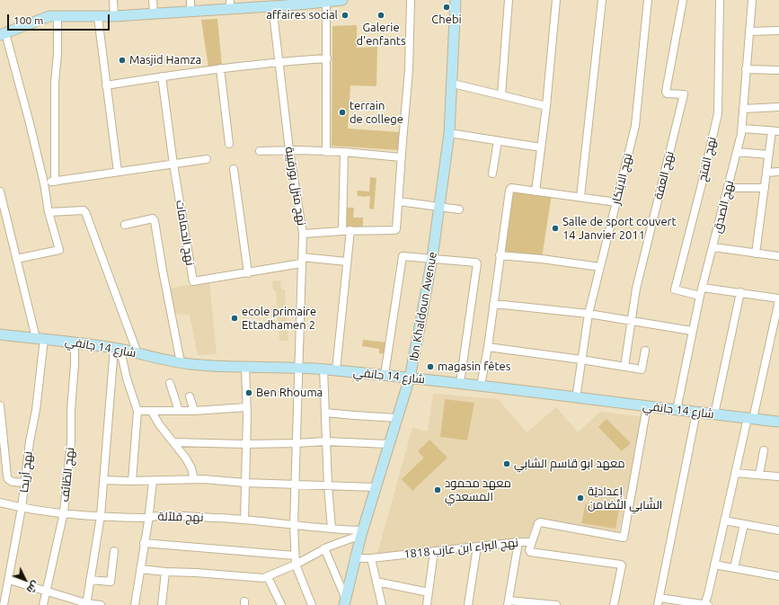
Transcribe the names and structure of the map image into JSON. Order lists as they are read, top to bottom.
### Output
{
  "streets": {
    "street": [
      "نهج الفتح",
      "نهج العفة",
      "نهج الابتكار",
      "نهج منزل بورقيبة",
      "نهج الصدق",
      "نهج الحمامات",
      "Ibn Khaldoun Avenue",
      "شارع 14 جانفي",
      "نهج أريحا",
      "نهج الطّائف",
      "نهج قلاّلة",
      "نهج البراء ابن عازب 1818"
    ]
  },
  "crossings": [
    ["نهج الفتح", "نهج الصدق"],
    ["نهج الابتكار", "شارع 14 جانفي"],
    ["نهج منزل بورقيبة", "نهج الحمامات"],
    ["نهج منزل بورقيبة", "شارع 14 جانفي"],
    ["نهج منزل بورقيبة", "نهج قلاّلة"],
    ["نهج الصدق", "شارع 14 جانفي"],
    ["Ibn Khaldoun Avenue", "شارع 14 جانفي"],
    ["Ibn Khaldoun Avenue", "نهج قلاّلة"],
    ["Ibn Khaldoun Avenue", "نهج البراء ابن عازب 1818"],
    ["شارع 14 جانفي", "نهج أريحا"],
    ["شارع 14 جانفي", "نهج الطّائف"],
    ["نهج أريحا", "نهج قلاّلة"],
    ["نهج الطّائف", "نهج قلاّلة"]
  ],
  "places": [
    "Chebi",
    "affaires social",
    "Galerie d'enfants",
    "Masjid Hamza",
    "terrain de college",
    "Salle de sport couvert 14 Janvier 2011",
    "ecole primaire Ettadhamen 2",
    "magasin fêtes",
    "Ben Rhouma",
    "معهد ابو قاسم الشابي",
    "معهد محمود المسعدي",
    "إعداديّة الشّابي التّضامن"
  ],
  "scale_bar": "100 m",
  "north": "bottom right"
}
